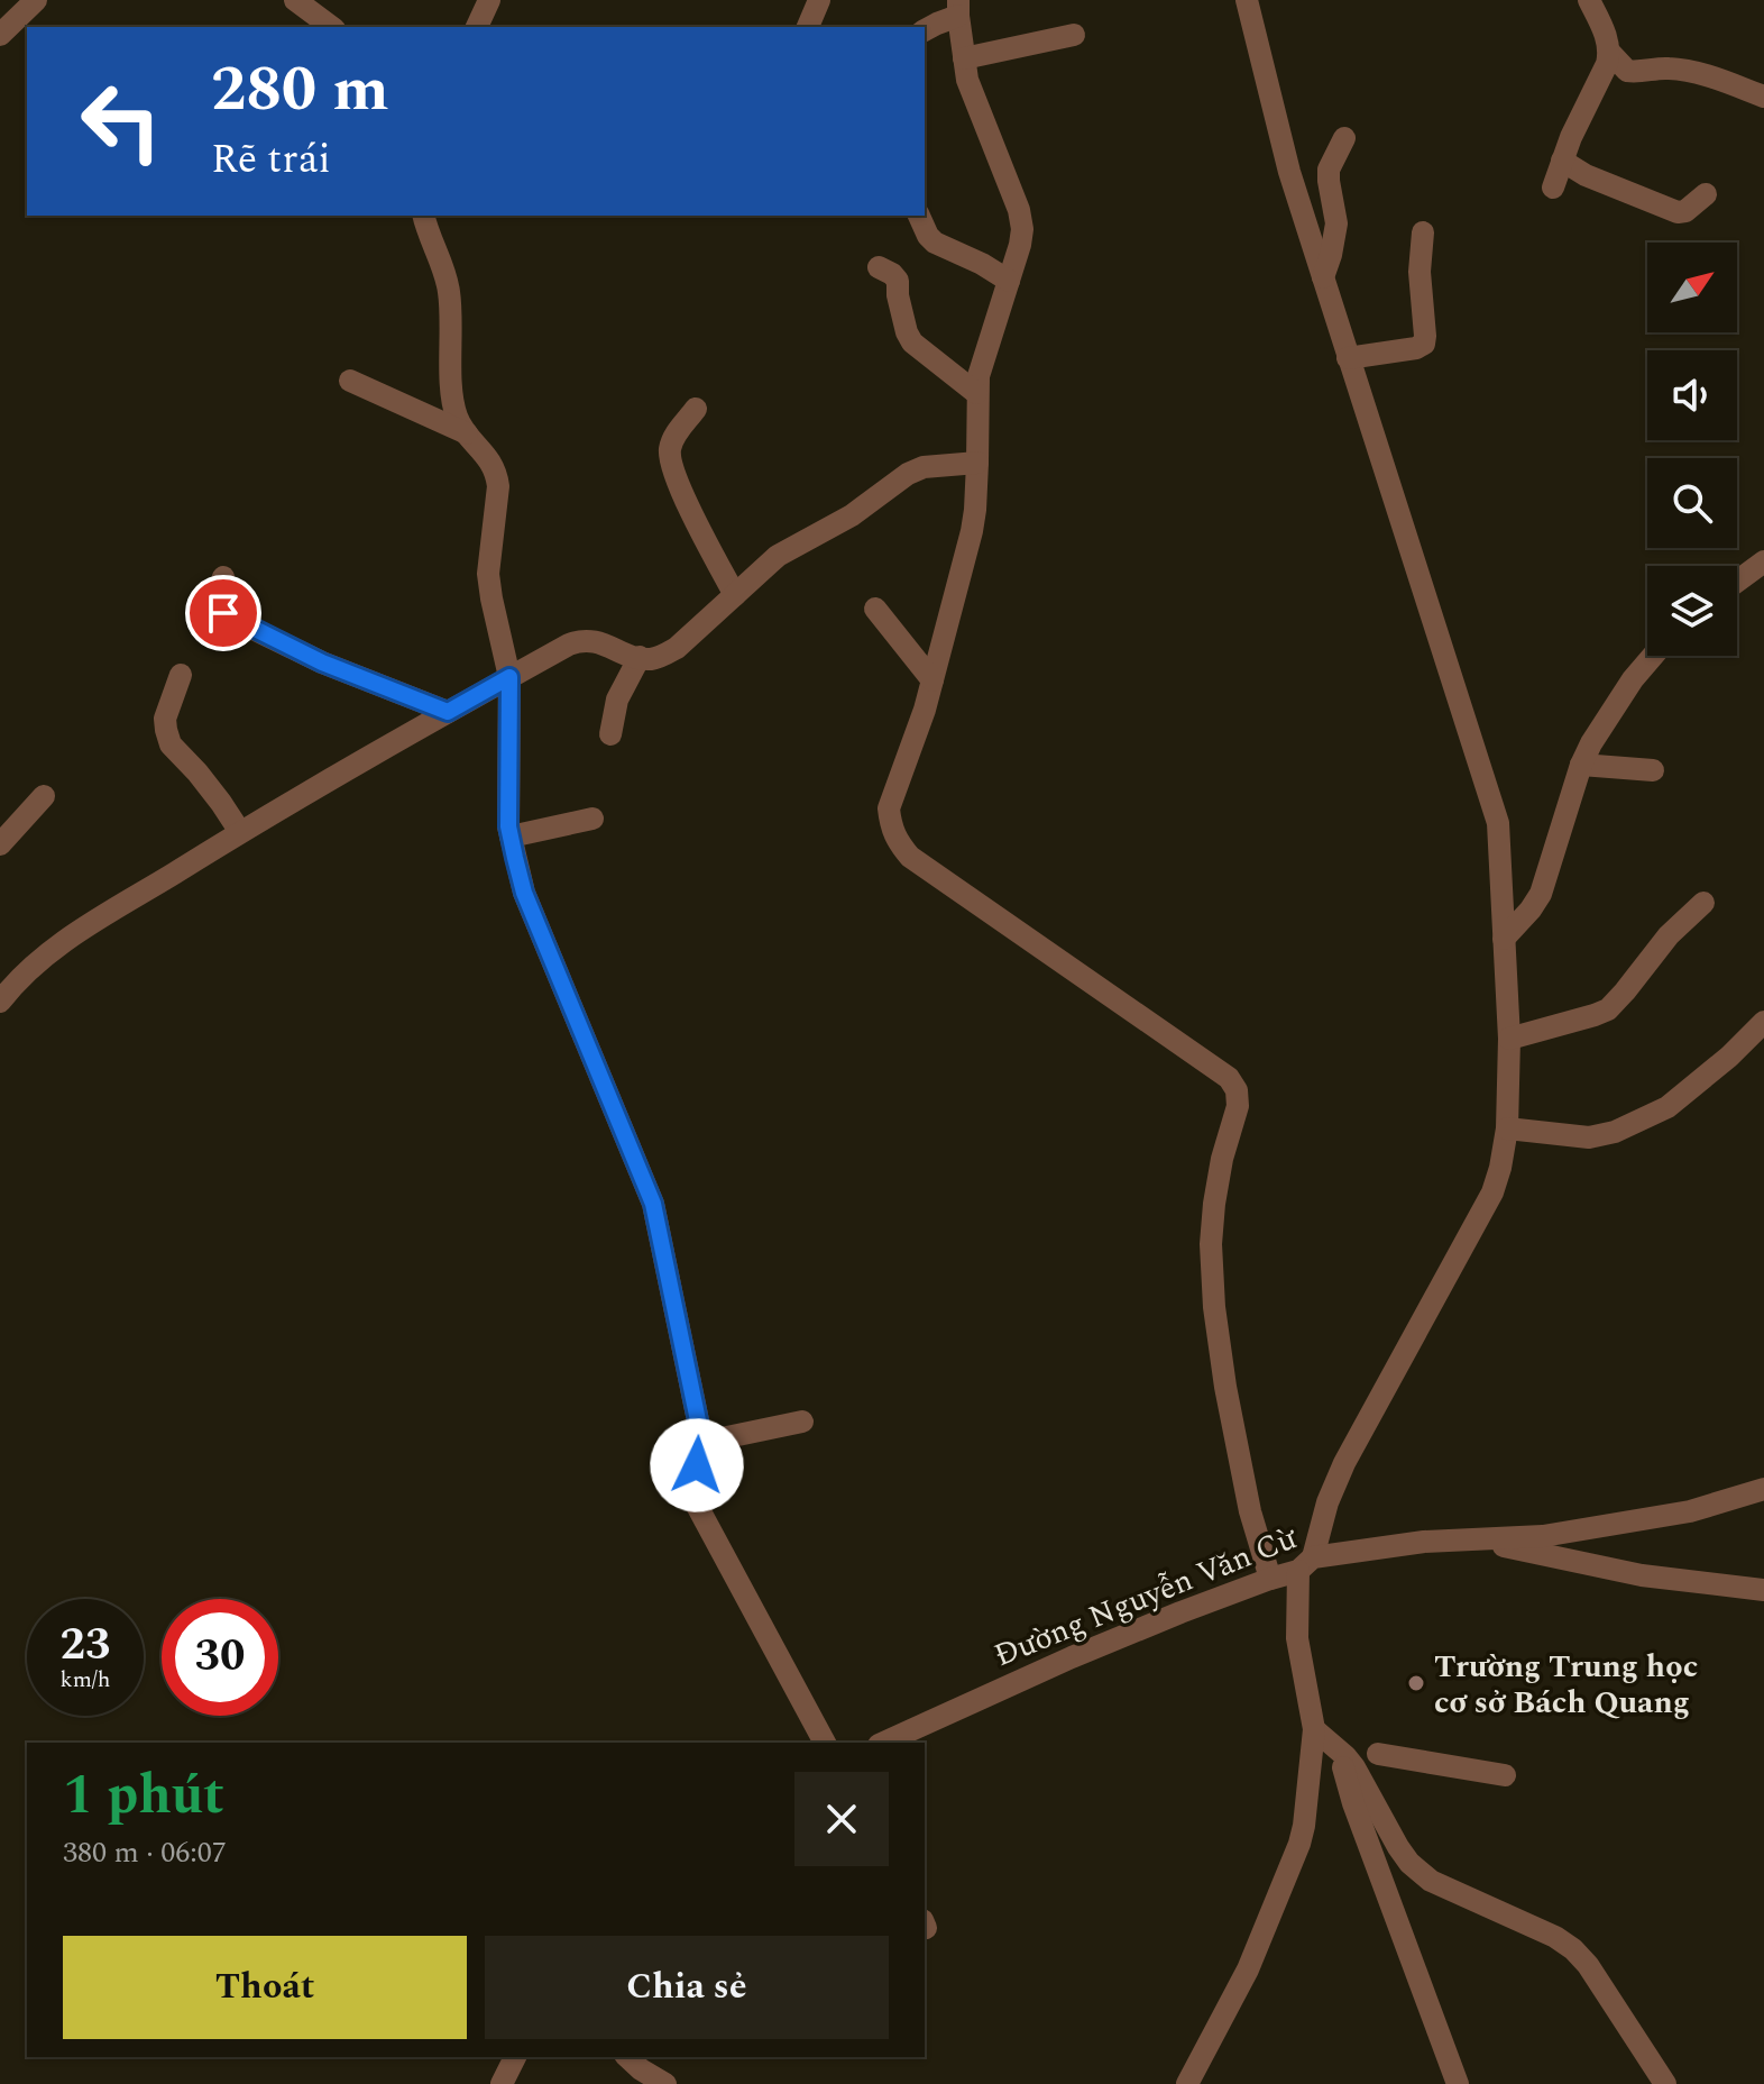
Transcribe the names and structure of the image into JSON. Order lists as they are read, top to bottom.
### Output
{
  "streets": {
    "street": ["Đường Nguyễn Văn Cừ"]
  },
  "places": ["Trường Trung học cơ sở Bách Quang"],
  "north": "top right",
  "page": {
    "turn": ["280 m", "Rẽ trái"],
    "speed": "23 km/h",
    "limit": "30",
    "heading": ["1 phút", "380 m · 06:07"],
    "buttons": ["Thoát", "Chia sẻ"]
  }
}
